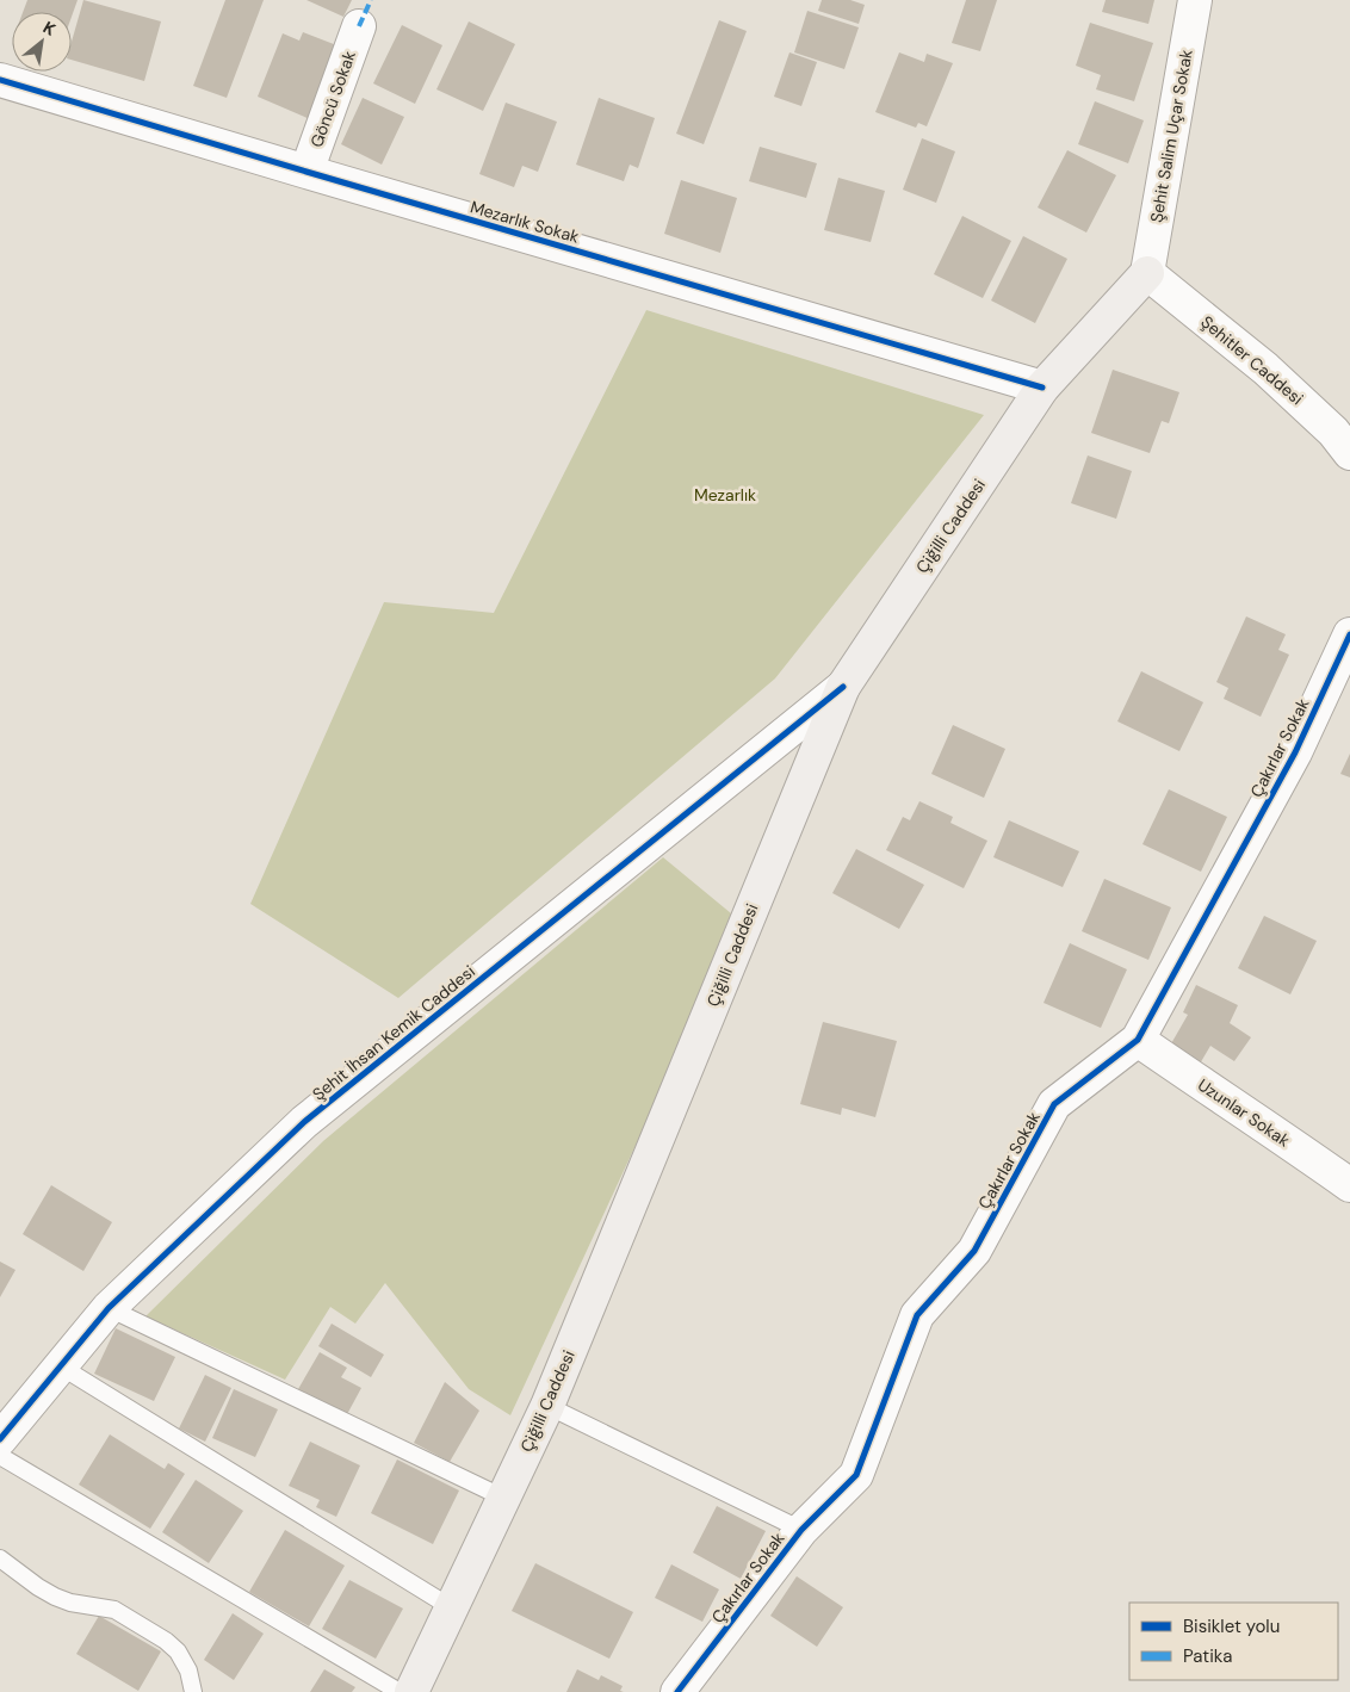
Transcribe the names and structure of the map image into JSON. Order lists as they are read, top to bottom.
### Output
{
  "streets": {
    "main road": ["Çiğilli Caddesi"],
    "street": [
      "Göncü Sokak",
      "Şehit Salim Uçar Sokak",
      "Mezarlık Sokak",
      "Şehitler Caddesi",
      "Çakırlar Sokak",
      "Şehit İhsan Kemik Caddesi",
      "Uzunlar Sokak"
    ]
  },
  "crossings": [
    ["Göncü Sokak", "Mezarlık Sokak"],
    ["Şehit Salim Uçar Sokak", "Şehitler Caddesi"],
    ["Şehit Salim Uçar Sokak", "Çiğilli Caddesi"],
    ["Mezarlık Sokak", "Çiğilli Caddesi"],
    ["Şehitler Caddesi", "Çiğilli Caddesi"],
    ["Çiğilli Caddesi", "Şehit İhsan Kemik Caddesi"],
    ["Çakırlar Sokak", "Uzunlar Sokak"]
  ],
  "parks": ["Mezarlık"],
  "legend": ["Bisiklet yolu", "Patika"],
  "north": "top right"
}
